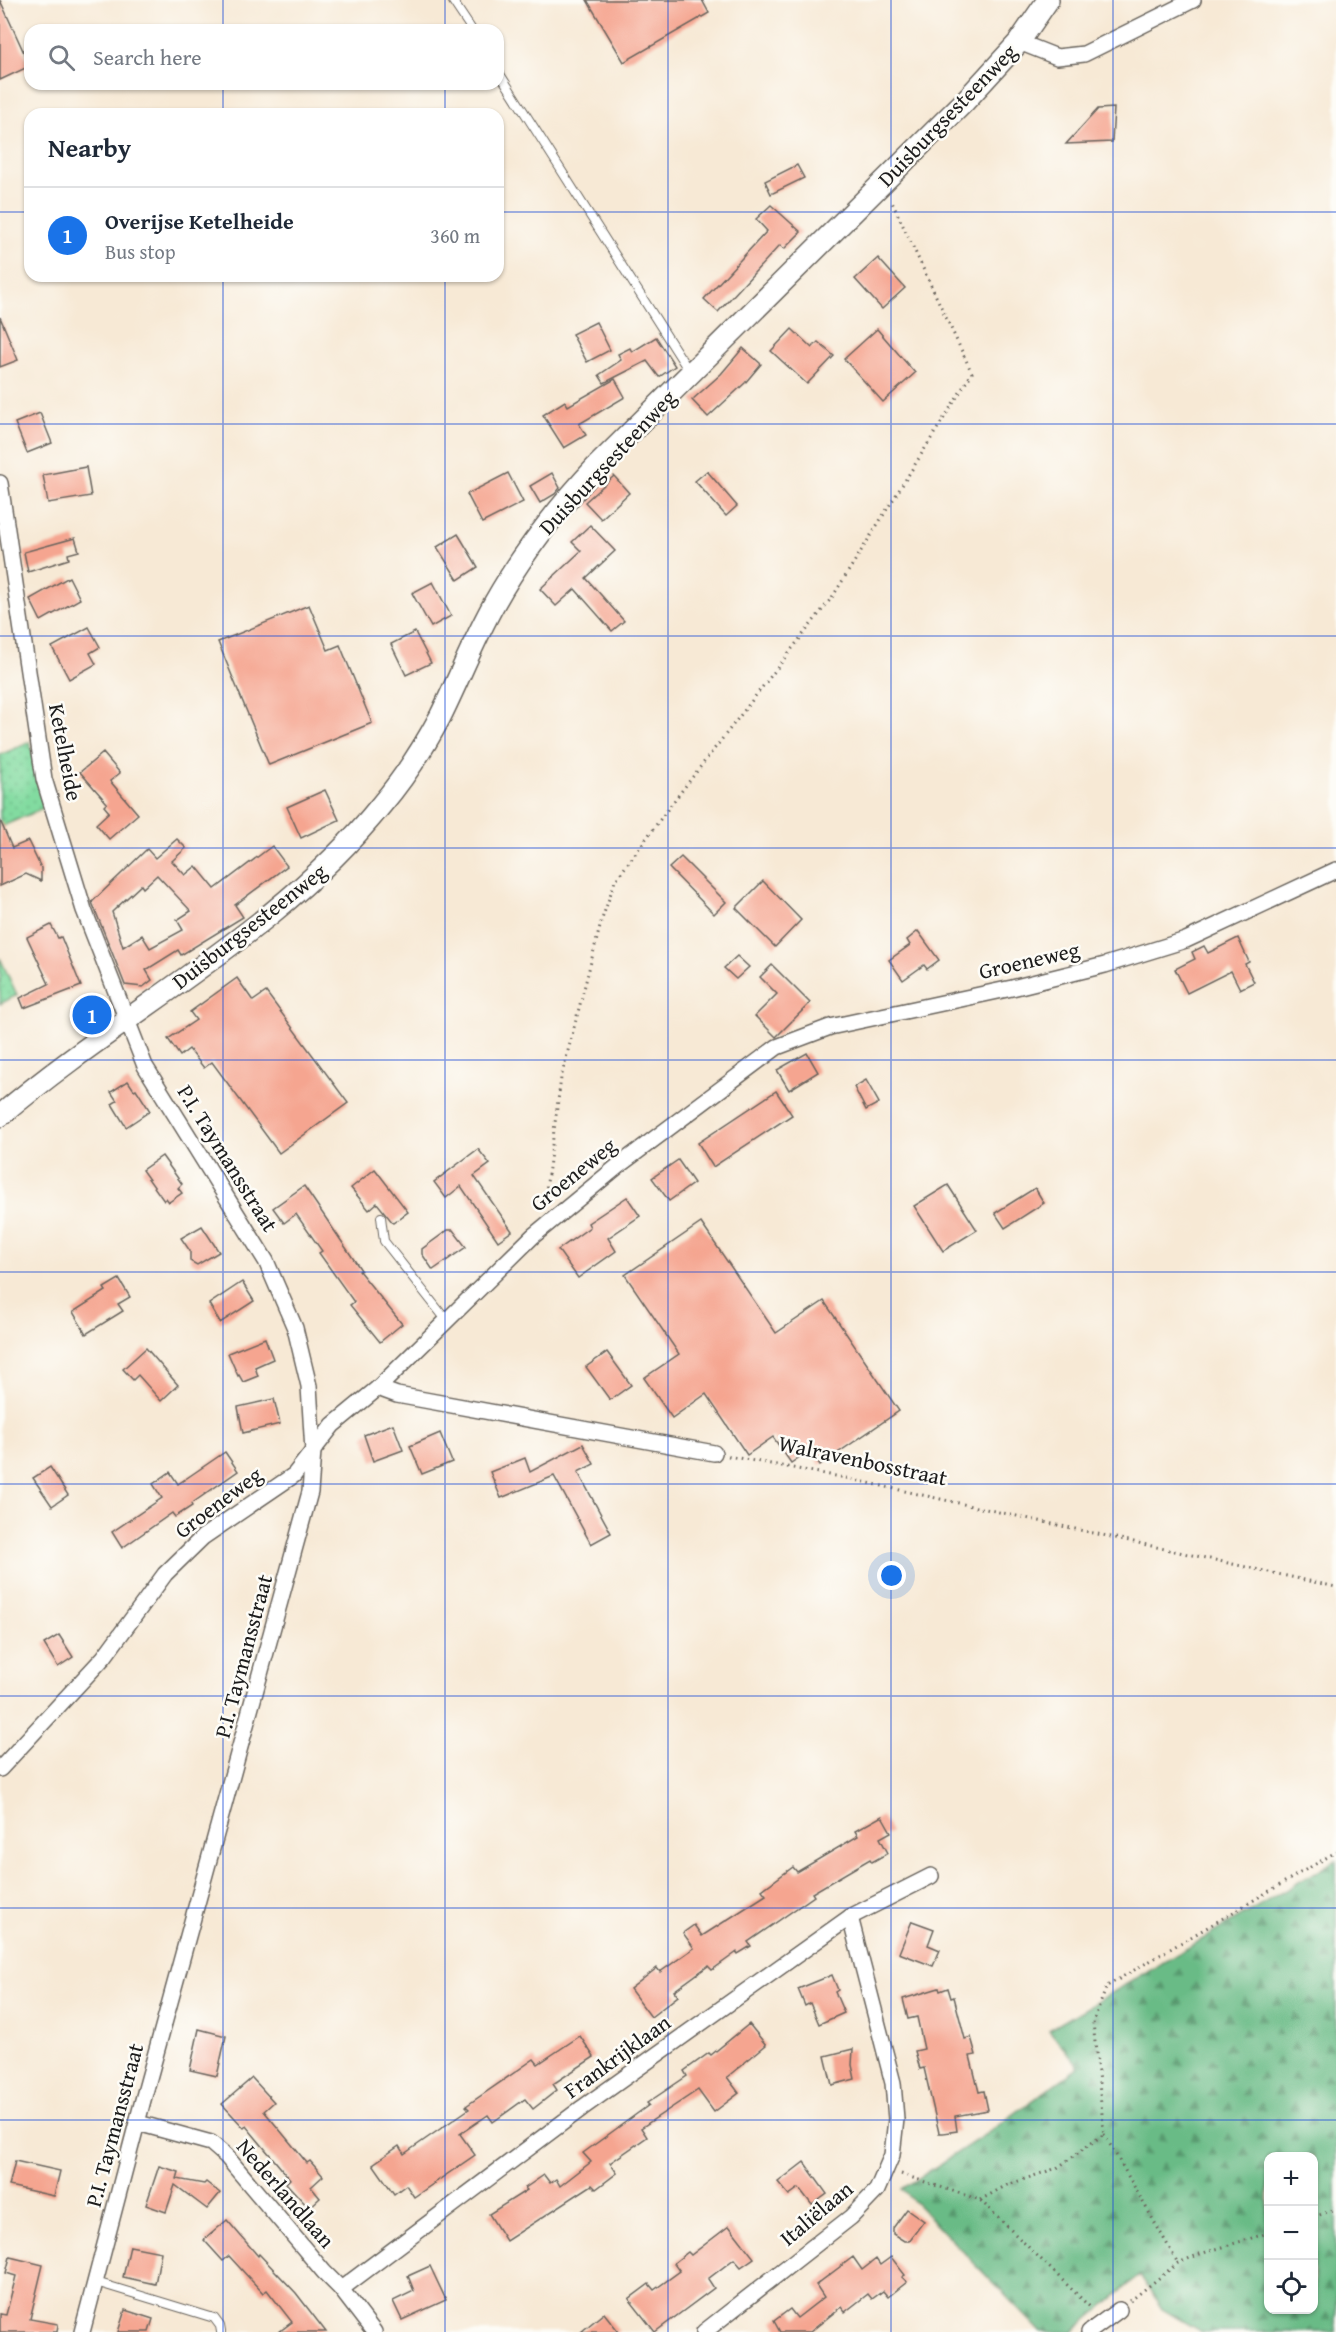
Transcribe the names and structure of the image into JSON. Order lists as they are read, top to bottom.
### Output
{
  "streets": {
    "street": [
      "Duisburgsesteenweg",
      "Ketelheide",
      "Groeneweg",
      "P.I. Taymansstraat",
      "Frankrijklaan",
      "Nederlandlaan",
      "Italiëlaan"
    ],
    "path": ["Walravenbosstraat"]
  },
  "crossings": [
    ["Duisburgsesteenweg", "Ketelheide"],
    ["Duisburgsesteenweg", "P.I. Taymansstraat"],
    ["Ketelheide", "P.I. Taymansstraat"],
    ["Groeneweg", "P.I. Taymansstraat"],
    ["P.I. Taymansstraat", "Nederlandlaan"],
    ["Frankrijklaan", "Nederlandlaan"],
    ["Frankrijklaan", "Italiëlaan"]
  ],
  "page": {
    "search": "Search here",
    "heading": "Nearby",
    "list": [
      {
        "mark": "1",
        "name": "Overijse Ketelheide",
        "note": "Bus stop",
        "value": "360 m"
      }
    ],
    "pins": "1",
    "map_buttons": ["+", "−"]
  }
}
